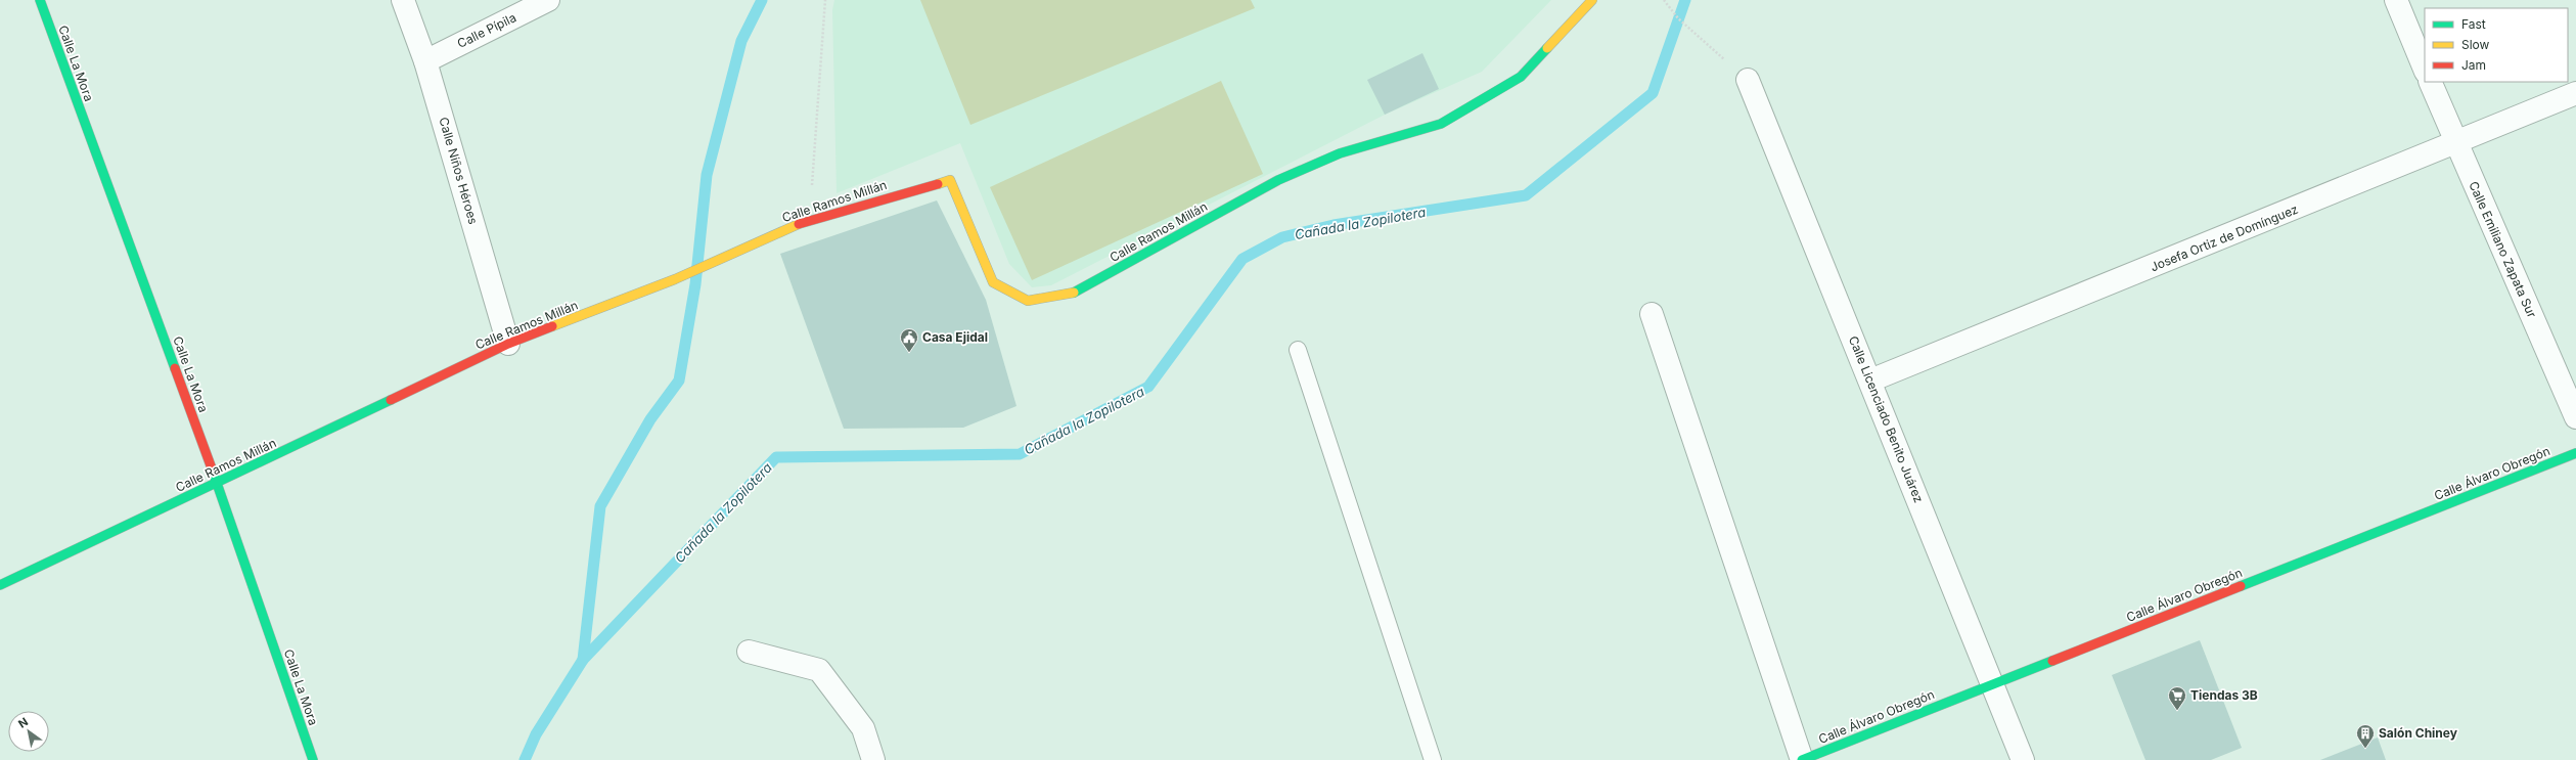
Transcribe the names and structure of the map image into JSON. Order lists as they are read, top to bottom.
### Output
{
  "streets": {
    "street": [
      "Calle Pípila",
      "Calle La Mora",
      "Calle Niños Héroes",
      "Calle Ramos Millán",
      "Josefa Ortiz de Domínguez",
      "Calle Emiliano Zapata Sur",
      "Calle Licenciado Benito Juárez",
      "Calle Álvaro Obregón"
    ]
  },
  "crossings": [
    ["Calle Pípila", "Calle Niños Héroes"],
    ["Calle La Mora", "Calle Ramos Millán"],
    ["Calle Niños Héroes", "Calle Ramos Millán"],
    ["Josefa Ortiz de Domínguez", "Calle Emiliano Zapata Sur"],
    ["Josefa Ortiz de Domínguez", "Calle Licenciado Benito Juárez"],
    ["Calle Licenciado Benito Juárez", "Calle Álvaro Obregón"]
  ],
  "water": ["Cañada la Zopilotera"],
  "places": {
    "public building": ["Casa Ejidal"],
    "supermarket": ["Tiendas 3B"],
    "building": ["Salón Chiney"]
  },
  "legend": ["Fast", "Slow", "Jam"],
  "north": "top left"
}
